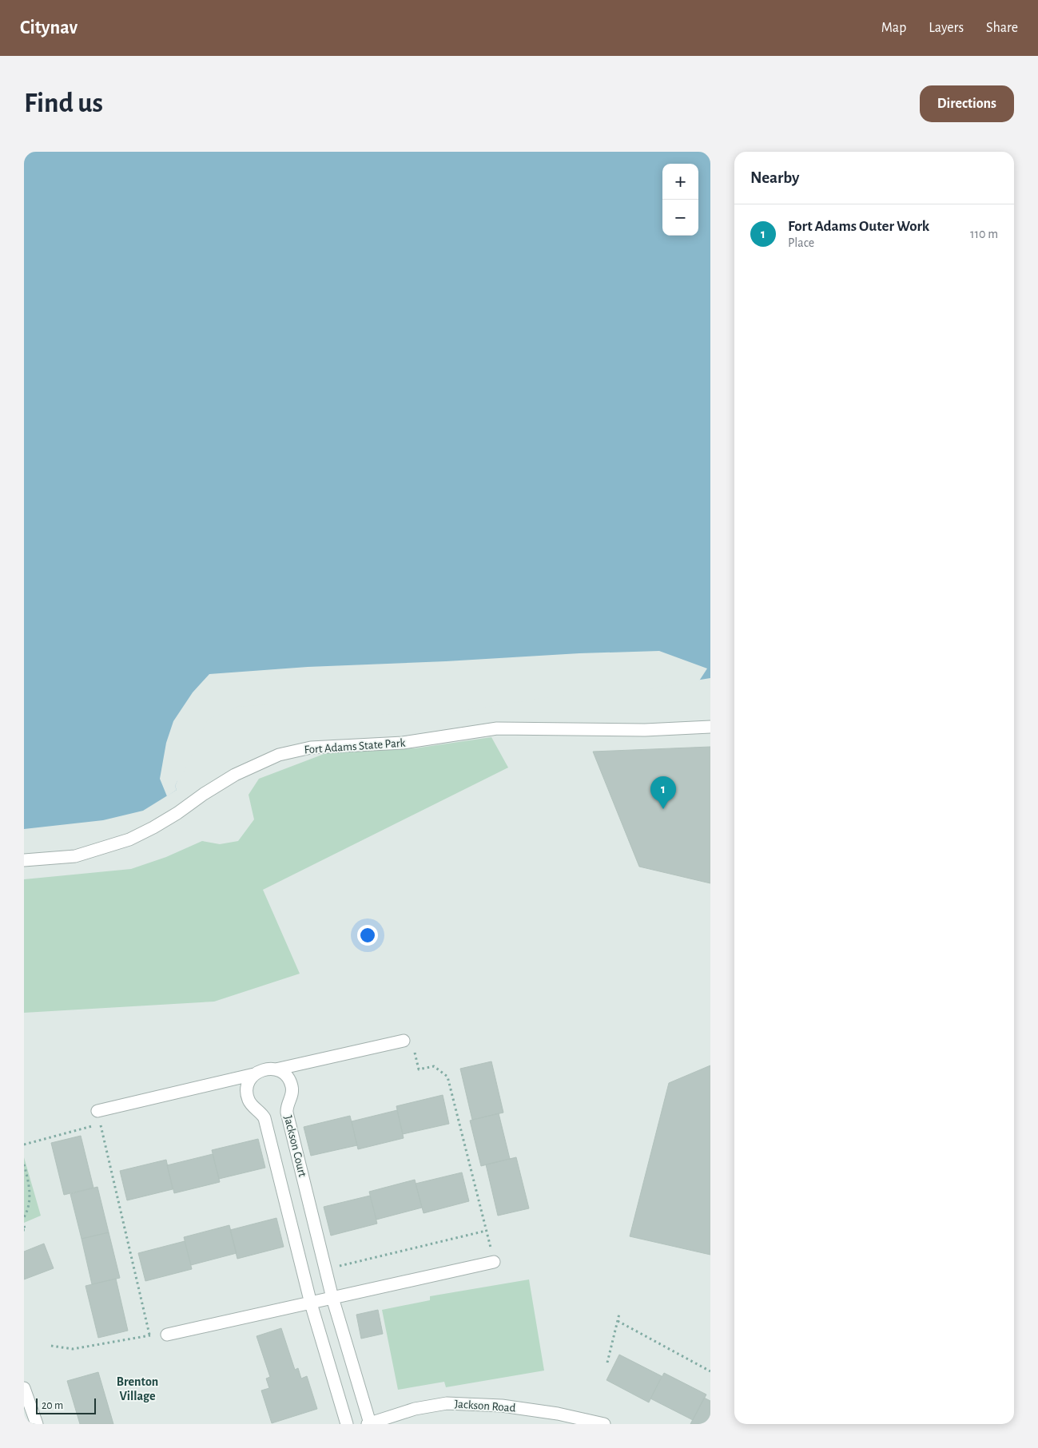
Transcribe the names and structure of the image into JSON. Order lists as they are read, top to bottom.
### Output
{
  "streets": {
    "street": ["Fort Adams State Park", "Jackson Court", "Jackson Road"]
  },
  "crossings": [
    ["Jackson Court", "Jackson Road"]
  ],
  "districts": ["Brenton Village"],
  "scale_bar": "20 m",
  "page": {
    "header": "Citynav",
    "nav": ["Map", "Layers", "Share"],
    "buttons": "Directions",
    "title": "Find us",
    "heading": "Nearby",
    "map_buttons": ["+", "−"],
    "list": [
      {
        "mark": "1",
        "name": "Fort Adams Outer Work",
        "note": "Place",
        "value": "110 m"
      }
    ],
    "pins": "1",
    "scale": "20 m"
  }
}
